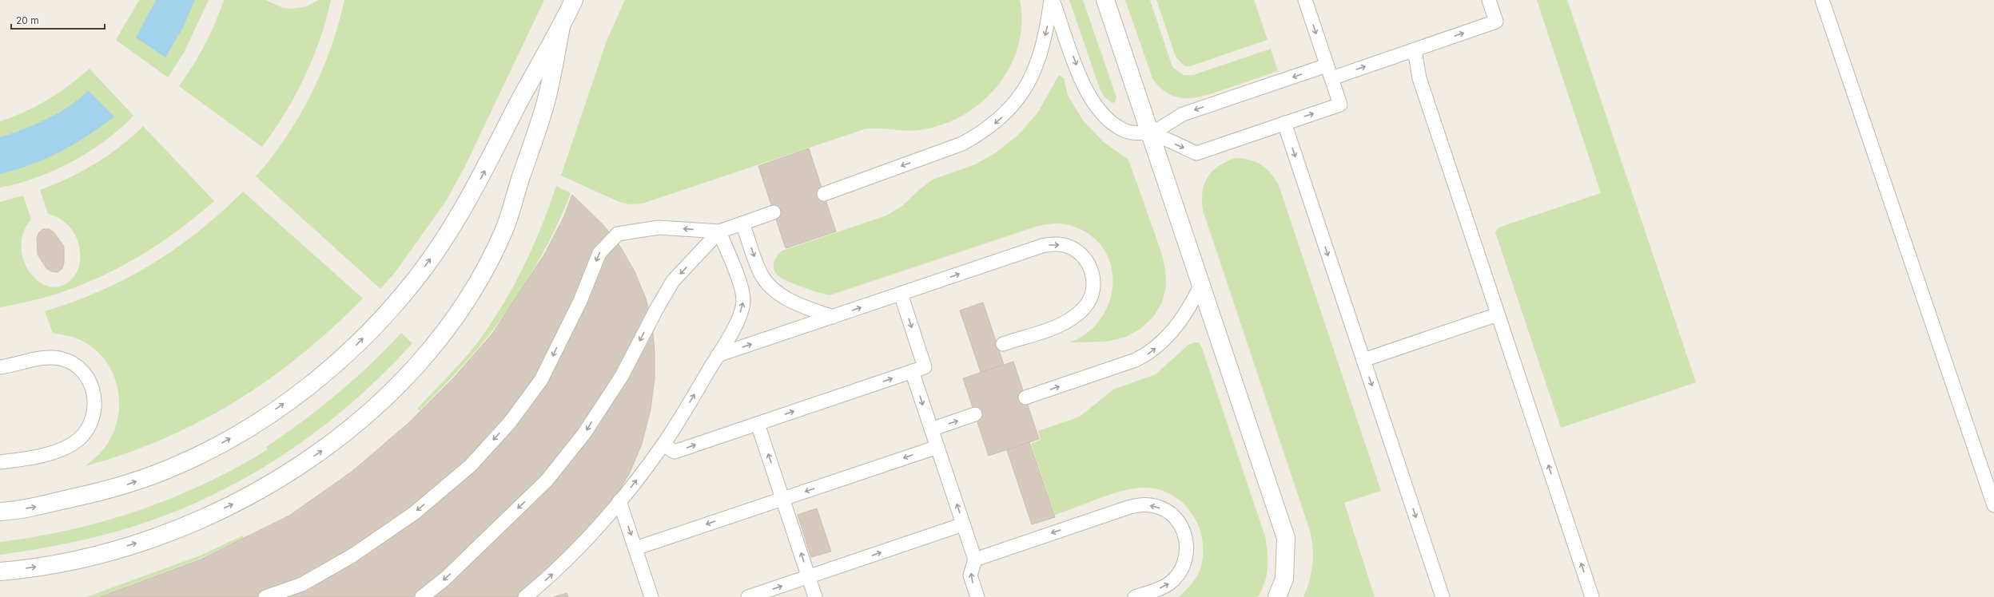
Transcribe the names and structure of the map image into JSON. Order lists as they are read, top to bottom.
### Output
{
  "scale_bar": "20 m"
}
